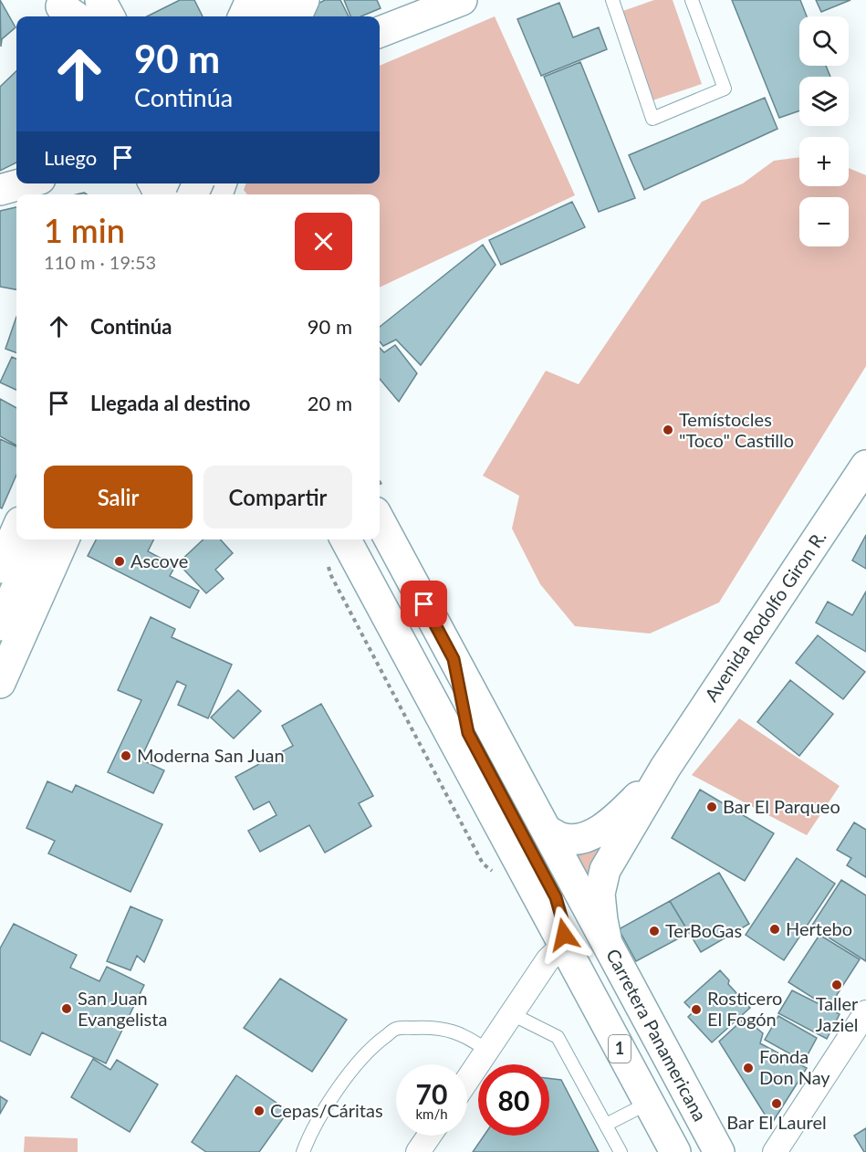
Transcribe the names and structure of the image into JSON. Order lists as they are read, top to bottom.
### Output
{
  "streets": {
    "main road": ["Avenida Rodolfo Giron R.", "Carretera Panamericana", "1"]
  },
  "crossings": [
    ["Avenida Rodolfo Giron R.", "Carretera Panamericana"]
  ],
  "places": [
    "Temístocles \"Toco\" Castillo",
    "Ascove",
    "Moderna San Juan",
    "Bar El Parqueo",
    "Hertebo",
    "TerBoGas",
    "Taller Jaziel",
    "San Juan Evangelista",
    "Rosticero El Fogón",
    "Fonda Don Nay",
    "Bar El Laurel",
    "Cepas/Cáritas"
  ],
  "page": {
    "map_buttons": ["+", "−"],
    "turn": ["90 m", "Continúa"],
    "then": "Luego",
    "heading": ["1 min", "110 m · 19:53"],
    "list": [
      {
        "name": "Continúa",
        "value": "90 m"
      },
      {
        "name": "Llegada al destino",
        "value": "20 m"
      }
    ],
    "buttons": ["Salir", "Compartir"],
    "speed": "70 km/h",
    "limit": "80"
  }
}
